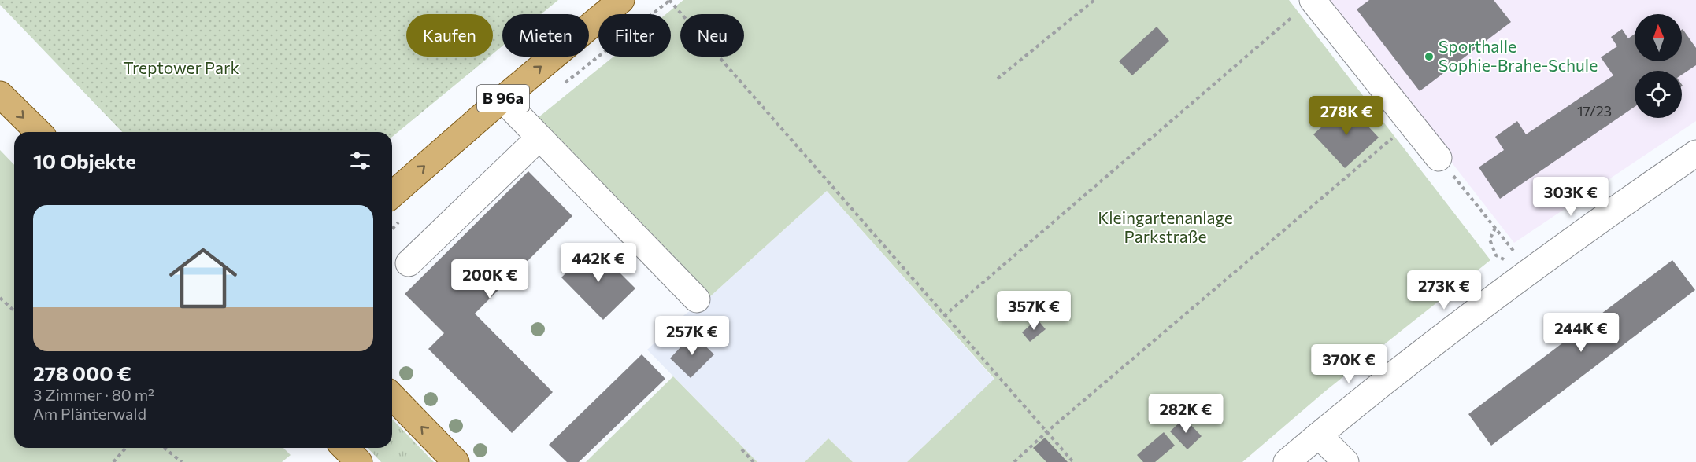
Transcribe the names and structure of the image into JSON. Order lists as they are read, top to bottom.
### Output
{
  "streets": {
    "main road": ["B 96a"]
  },
  "parks": ["Treptower Park", "Kleingartenanlage Parkstraße"],
  "places": ["Sporthalle Sophie-Brahe-Schule"],
  "house_numbers": ["17/23"],
  "north": "top",
  "page": {
    "chip": [
      "Kaufen",
      "Mieten",
      "Filter",
      "Neu"
    ],
    "price": [
      "278K €",
      "303K €",
      "442K €",
      "200K €",
      "273K €",
      "357K €",
      "244K €",
      "257K €",
      "370K €",
      "282K €"
    ],
    "heading": "10 Objekte",
    "list": [
      {
        "name": "278 000 €",
        "note": "3 Zimmer · 80 m² · Am Plänterwald"
      }
    ]
  }
}
